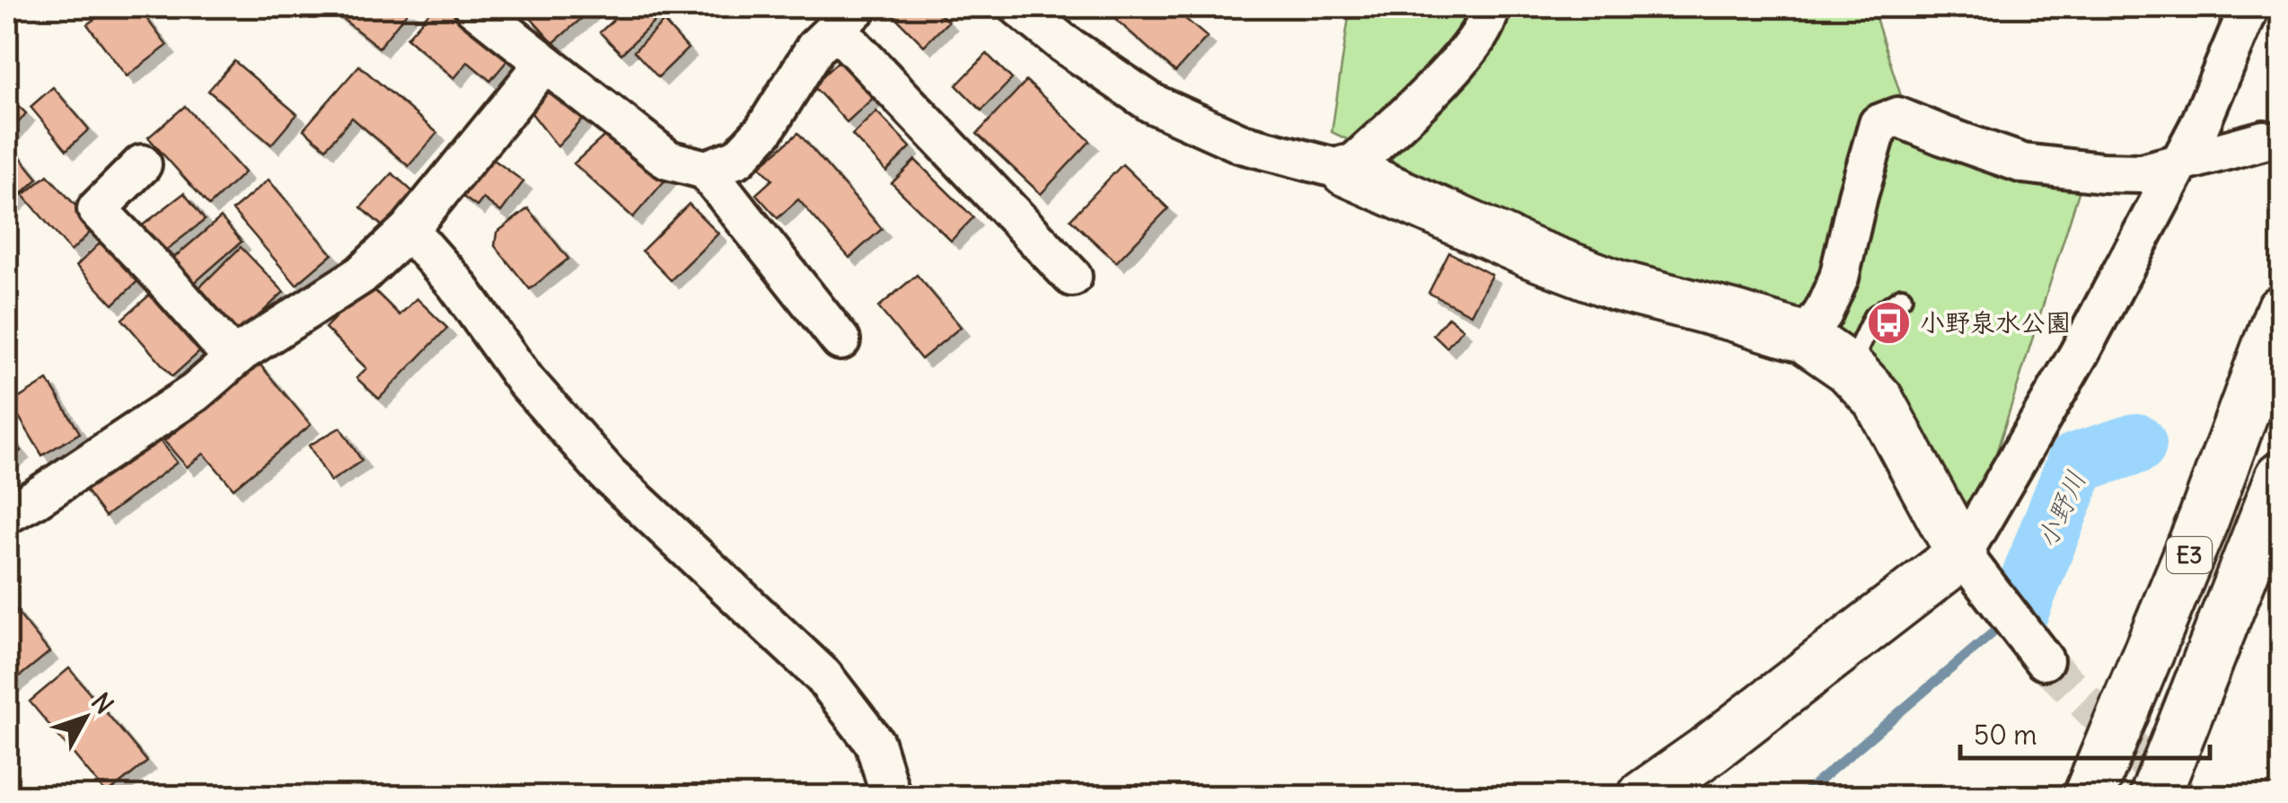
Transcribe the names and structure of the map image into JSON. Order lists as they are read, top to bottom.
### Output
{
  "streets": {
    "main road": ["E3"]
  },
  "water": ["小野川"],
  "places": {
    "bus stop": ["小野泉水公園"]
  },
  "scale_bar": "50 m",
  "north": "top right"
}
